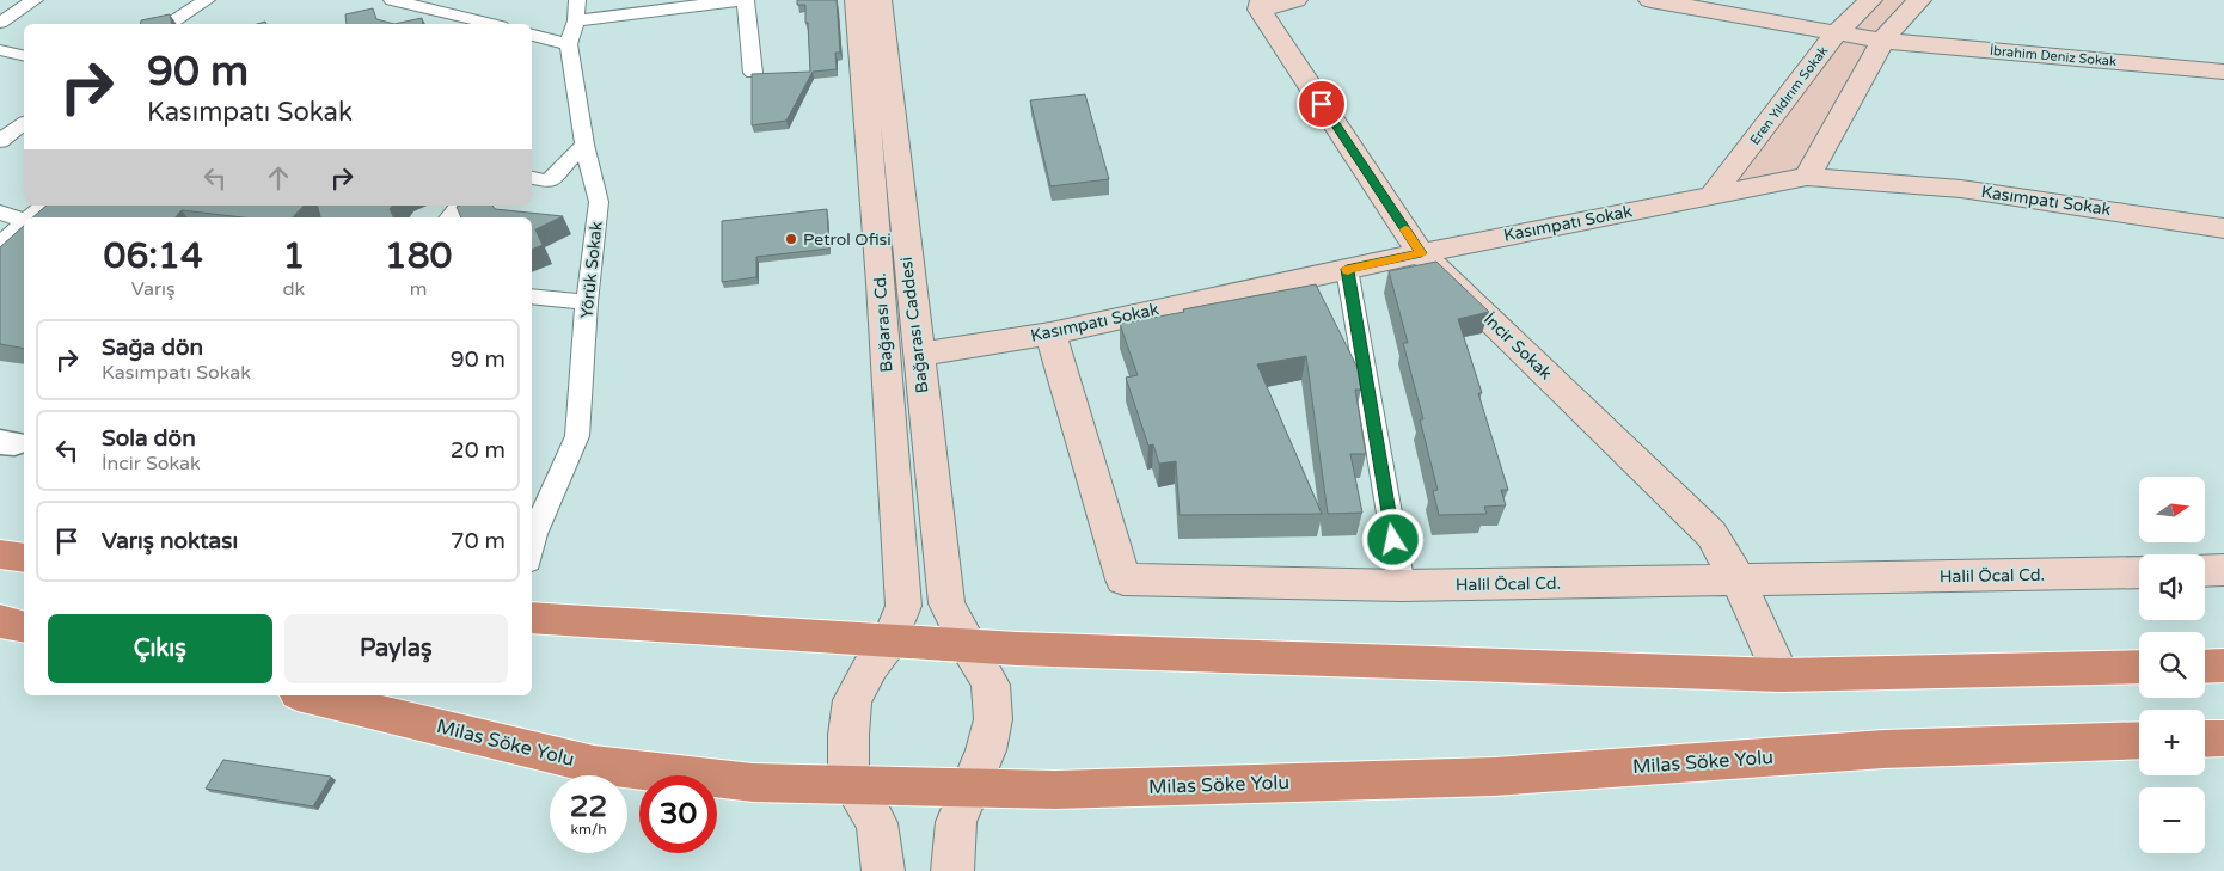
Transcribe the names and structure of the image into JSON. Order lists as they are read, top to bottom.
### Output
{
  "streets": {
    "highway": ["Milas Söke Yolu"],
    "main road": [
      "İbrahim Deniz Sokak",
      "Eren Yıldırım Sokak",
      "Kasımpatı Sokak",
      "Bağarası Cd.",
      "Bağarası Caddesi",
      "İncir Sokak",
      "Halil Öcal Cd."
    ],
    "street": ["Yörük Sokak"]
  },
  "crossings": [
    ["İbrahim Deniz Sokak", "Eren Yıldırım Sokak"],
    ["Eren Yıldırım Sokak", "Kasımpatı Sokak"],
    ["Kasımpatı Sokak", "Bağarası Caddesi"],
    ["Kasımpatı Sokak", "İncir Sokak"],
    ["Kasımpatı Sokak", "Halil Öcal Cd."],
    ["Bağarası Cd.", "Bağarası Caddesi"],
    ["Bağarası Cd.", "Milas Söke Yolu"],
    ["Bağarası Caddesi", "Milas Söke Yolu"],
    ["İncir Sokak", "Halil Öcal Cd."]
  ],
  "places": ["Petrol Ofisi"],
  "north": "right",
  "page": {
    "turn": ["90 m", "Kasımpatı Sokak"],
    "eta": [
      "06:14",
      "Varış",
      "1",
      "dk",
      "180",
      "m"
    ],
    "list": [
      {
        "name": "Sağa dön",
        "note": "Kasımpatı Sokak",
        "value": "90 m"
      },
      {
        "name": "Sola dön",
        "note": "İncir Sokak",
        "value": "20 m"
      },
      {
        "name": "Varış noktası",
        "value": "70 m"
      }
    ],
    "map_buttons": ["+", "−"],
    "buttons": ["Çıkış", "Paylaş"],
    "speed": "22 km/h",
    "limit": "30"
  }
}
